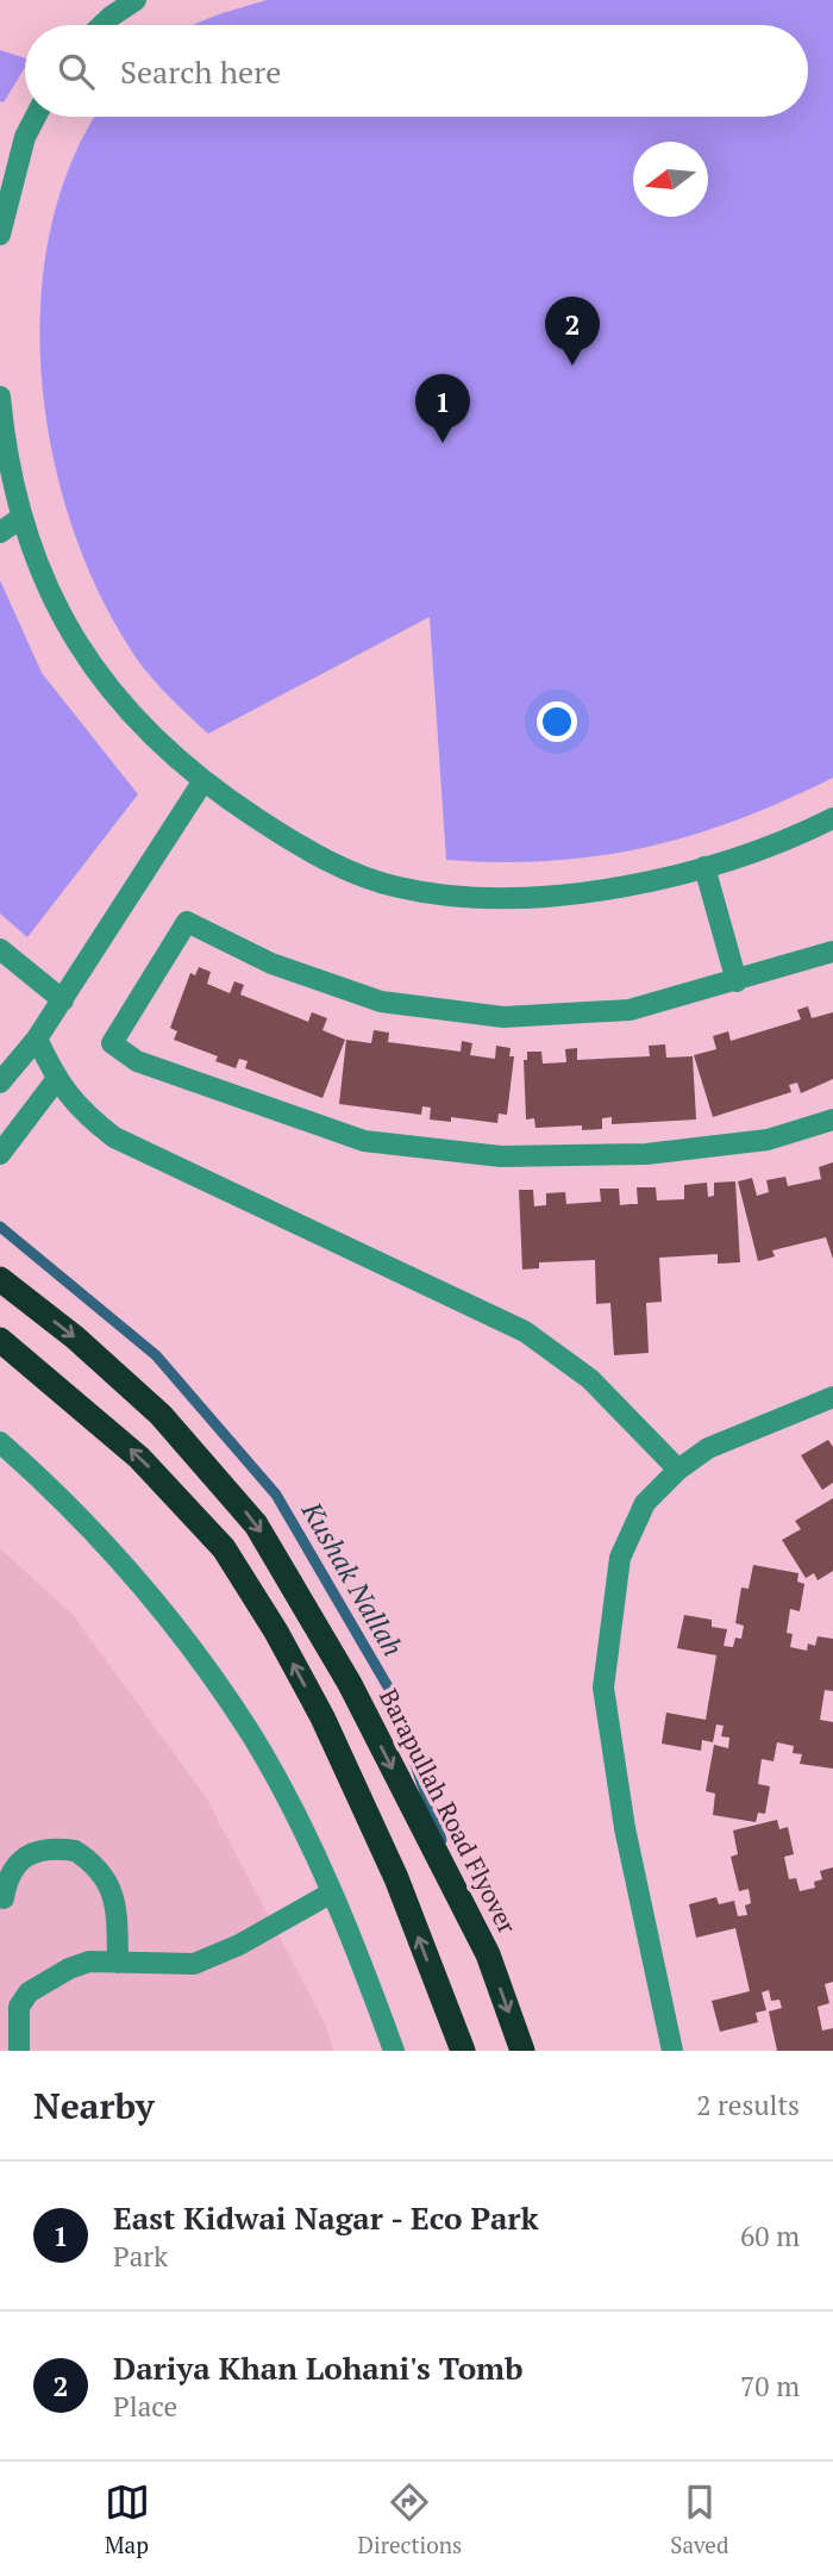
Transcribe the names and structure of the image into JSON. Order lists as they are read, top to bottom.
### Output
{
  "streets": {
    "highway": ["Barapullah Road Flyover"]
  },
  "water": ["Kushak Nallah"],
  "north": "left",
  "page": {
    "search": "Search here",
    "pins": ["2", "1"],
    "heading": ["Nearby", "2 results"],
    "list": [
      {
        "mark": "1",
        "name": "East Kidwai Nagar - Eco Park",
        "note": "Park",
        "value": "60 m"
      },
      {
        "mark": "2",
        "name": "Dariya Khan Lohani's Tomb",
        "note": "Place",
        "value": "70 m"
      }
    ],
    "nav": ["Map", "Directions", "Saved"]
  }
}
